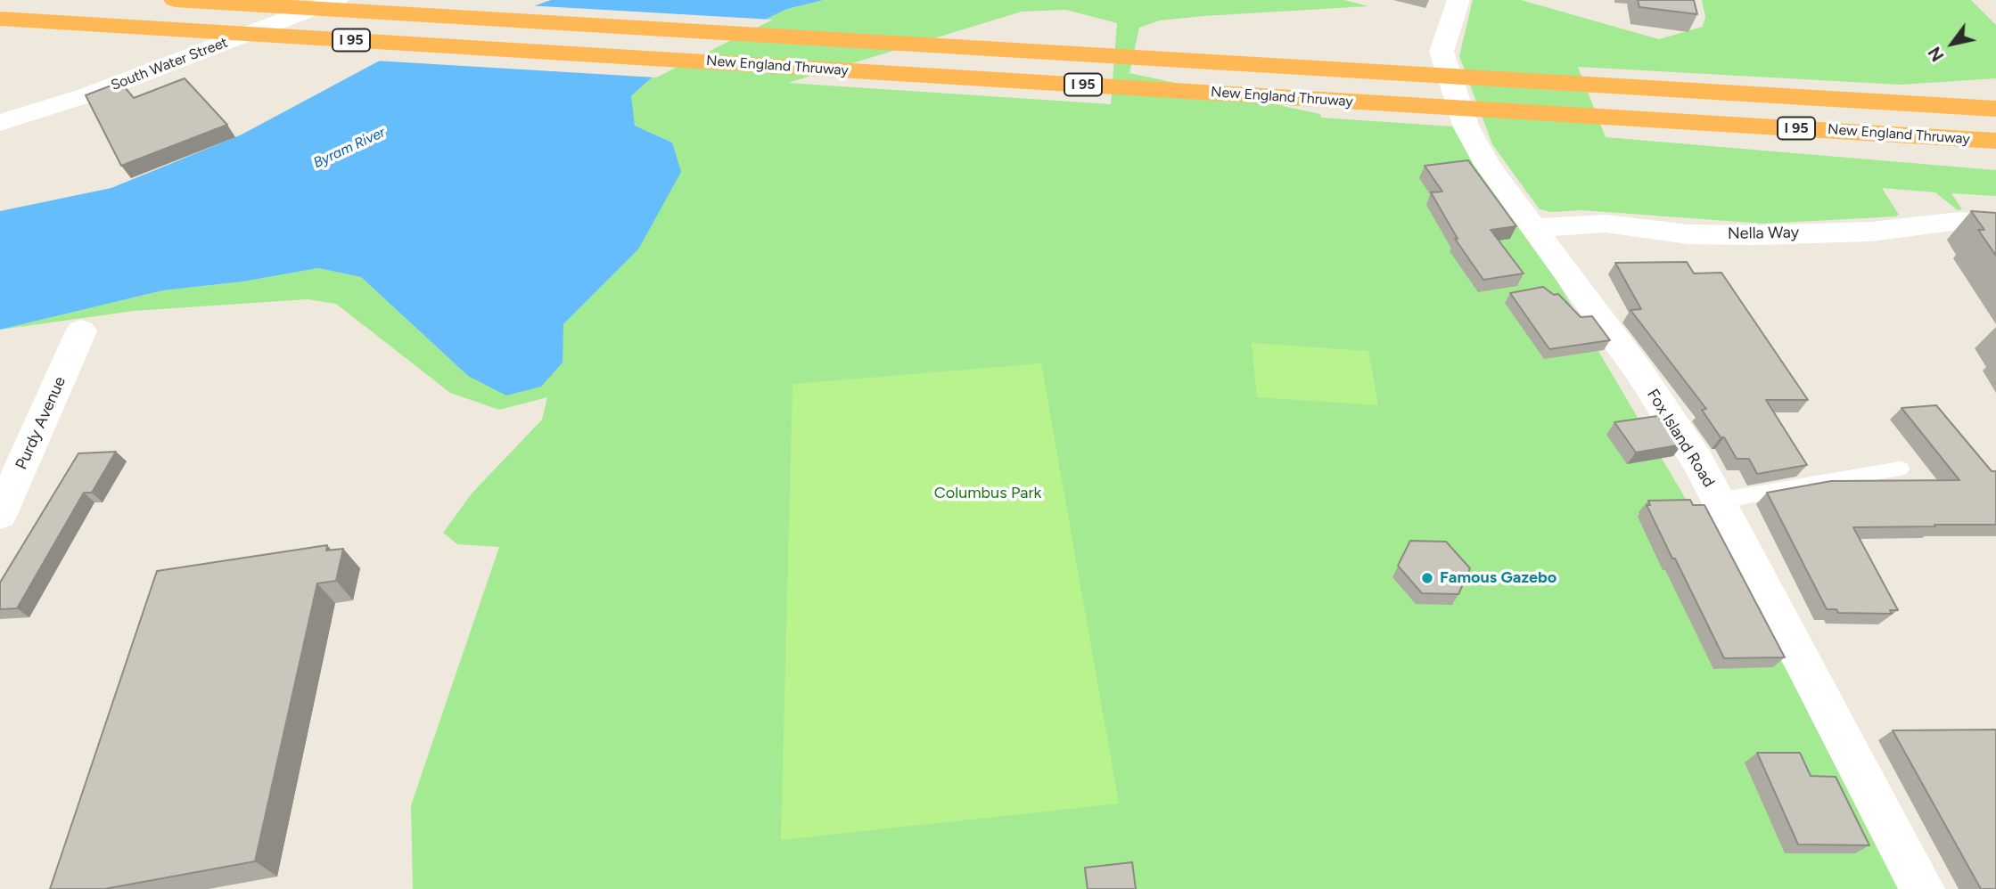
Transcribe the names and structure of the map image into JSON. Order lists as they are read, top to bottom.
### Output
{
  "streets": {
    "highway": ["I 95", "New England Thruway"],
    "street": [
      "South Water Street",
      "Nella Way",
      "Purdy Avenue",
      "Fox Island Road"
    ]
  },
  "crossings": [
    ["Nella Way", "Fox Island Road"]
  ],
  "water": ["Byram River"],
  "parks": ["Columbus Park"],
  "places": ["Famous Gazebo"],
  "north": "bottom left"
}
